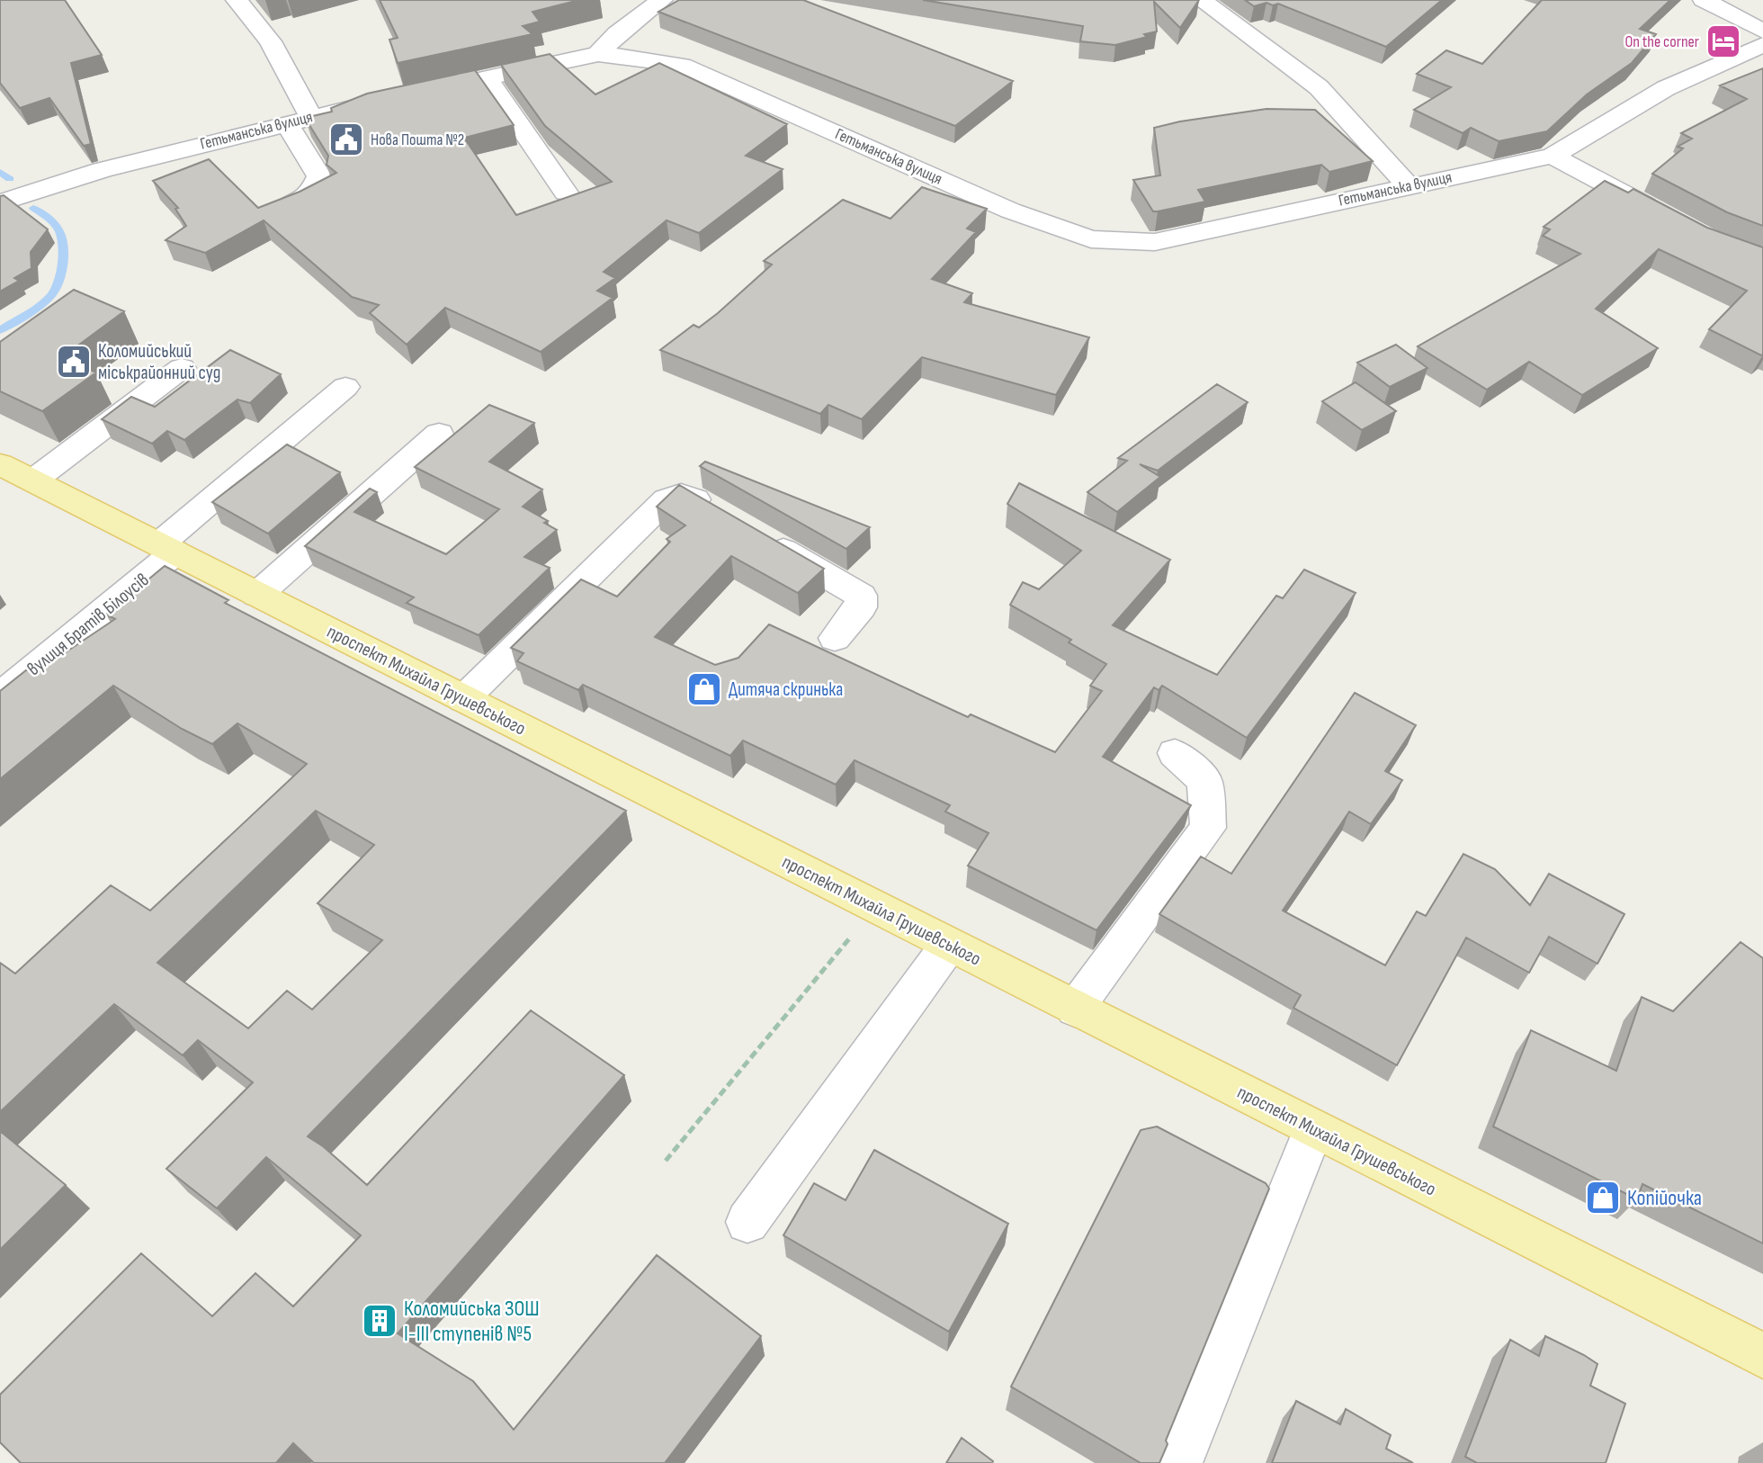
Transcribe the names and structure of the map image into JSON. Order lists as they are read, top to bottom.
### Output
{
  "streets": {
    "main road": ["проспект Михайла Грушевського"],
    "street": ["Гетьманська вулиця", "вулиця Братів Білоусів"]
  },
  "crossings": [
    ["вулиця Братів Білоусів", "проспект Михайла Грушевського"]
  ],
  "places": {
    "hotel": ["On the corner"],
    "public building": ["Нова Пошта №2", "Коломийський міськрайонний суд"],
    "shop": ["Дитяча скринька", "Копійочка"],
    "building": ["Коломийська ЗОШ I-III ступенів №5"]
  }
}
